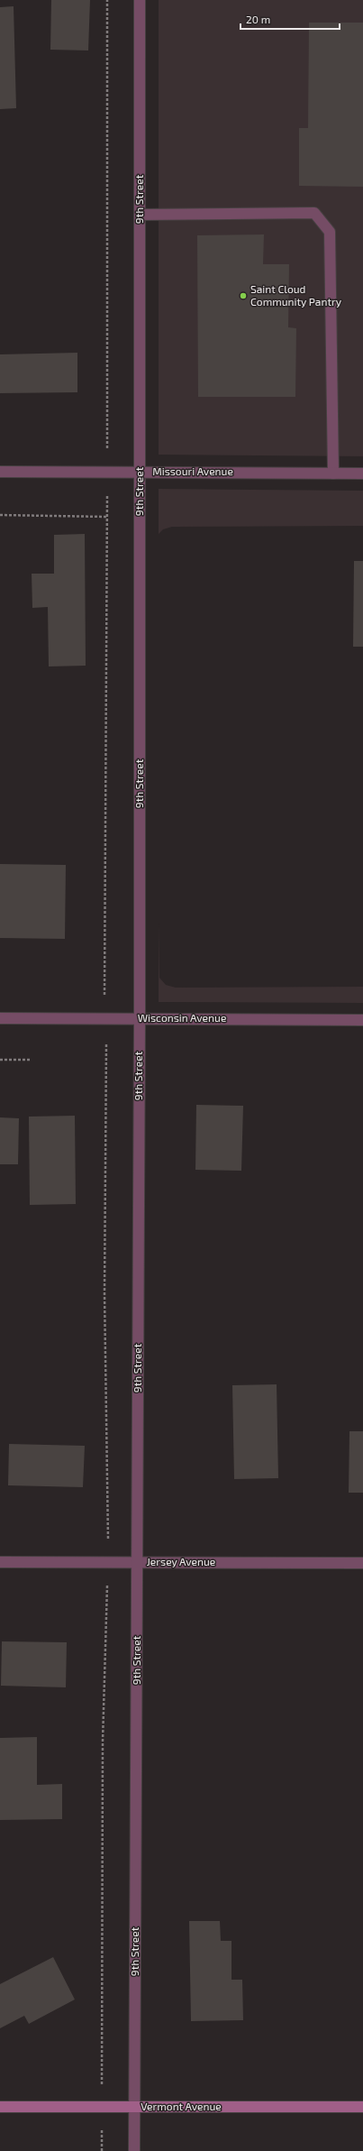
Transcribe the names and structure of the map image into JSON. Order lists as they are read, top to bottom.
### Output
{
  "streets": {
    "street": [
      "9th Street",
      "Missouri Avenue",
      "Wisconsin Avenue",
      "Jersey Avenue",
      "Vermont Avenue"
    ]
  },
  "crossings": [
    ["9th Street", "Missouri Avenue"],
    ["9th Street", "Wisconsin Avenue"],
    ["9th Street", "Jersey Avenue"],
    ["9th Street", "Vermont Avenue"]
  ],
  "places": ["Saint Cloud Community Pantry"],
  "scale_bar": "20 m"
}
